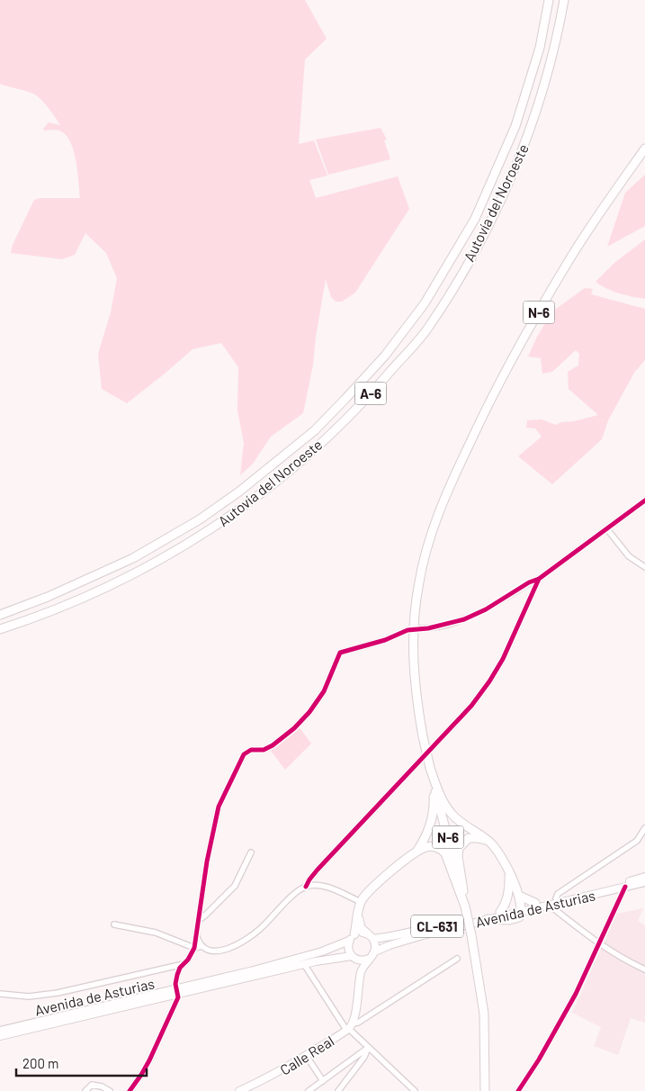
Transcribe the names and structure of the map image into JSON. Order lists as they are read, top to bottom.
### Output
{
  "streets": {
    "highway": ["Autovía del Noroeste", "N-6", "A-6"],
    "main road": ["Avenida de Asturias", "CL-631", "Calle Real"]
  },
  "crossings": [
    ["Avenida de Asturias", "CL-631"]
  ],
  "scale_bar": "200 m"
}
